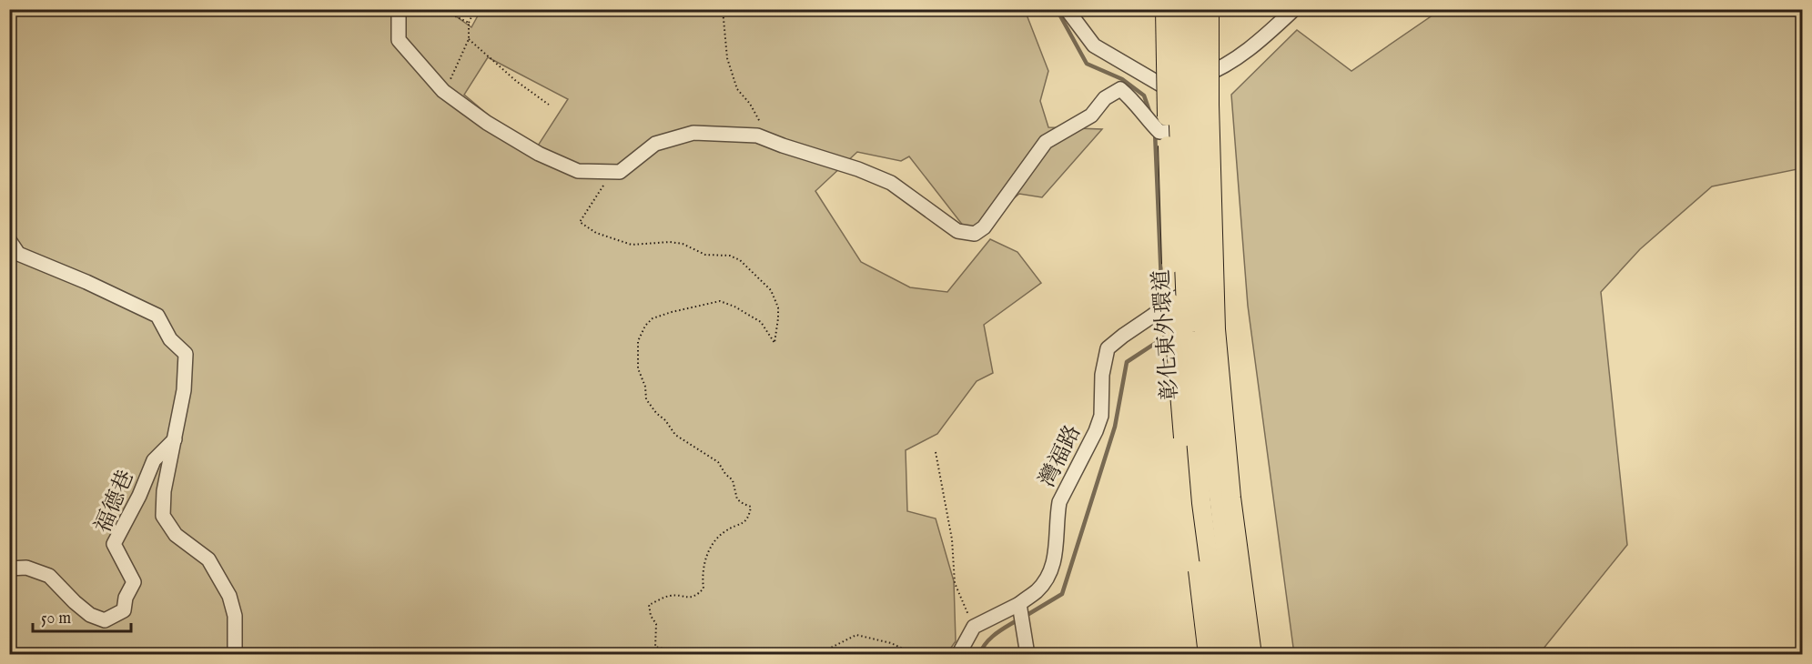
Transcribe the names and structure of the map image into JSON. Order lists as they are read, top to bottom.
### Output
{
  "streets": {
    "main road": ["彰化東外環道"],
    "street": ["灣福路", "福德巷"]
  },
  "scale_bar": "50 m"
}
